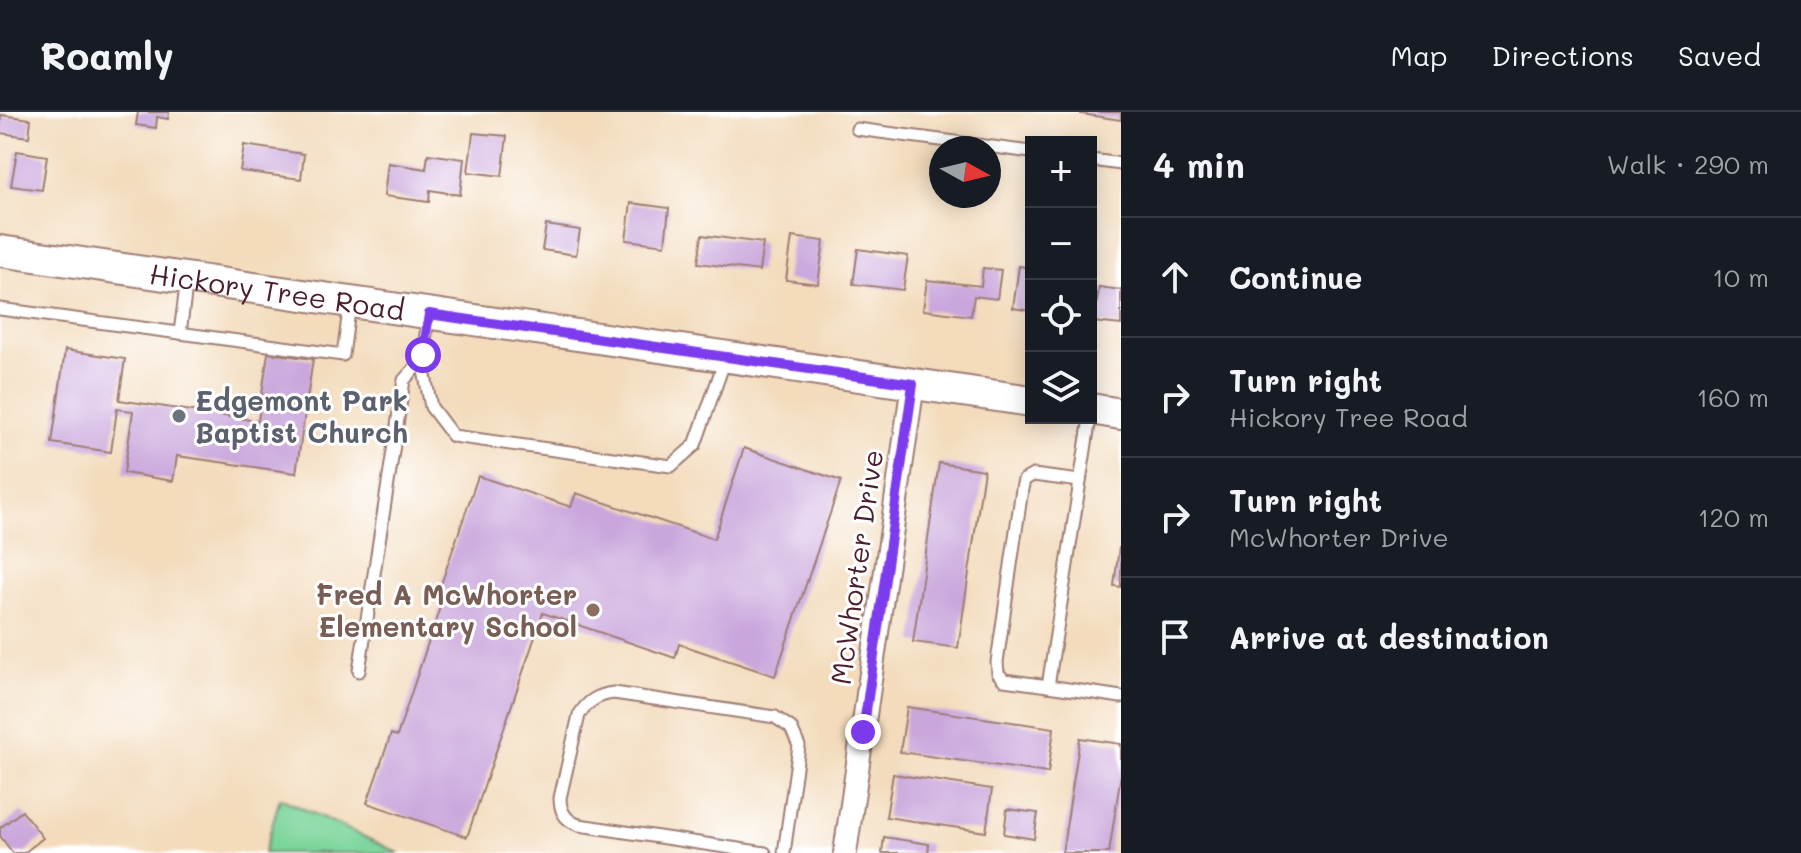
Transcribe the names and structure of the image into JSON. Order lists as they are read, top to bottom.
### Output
{
  "streets": {
    "street": ["Hickory Tree Road", "McWhorter Drive"]
  },
  "crossings": [
    ["Hickory Tree Road", "McWhorter Drive"]
  ],
  "places": ["Edgemont Park Baptist Church", "Fred A McWhorter Elementary School"],
  "north": "right",
  "page": {
    "header": "Roamly",
    "nav": ["Map", "Directions", "Saved"],
    "heading": ["4 min", "Walk · 290 m"],
    "map_buttons": ["+", "−"],
    "list": [
      ["Continue", "10 m"],
      ["Turn right", "Hickory Tree Road", "160 m"],
      ["Turn right", "McWhorter Drive", "120 m"],
      "Arrive at destination"
    ]
  }
}
